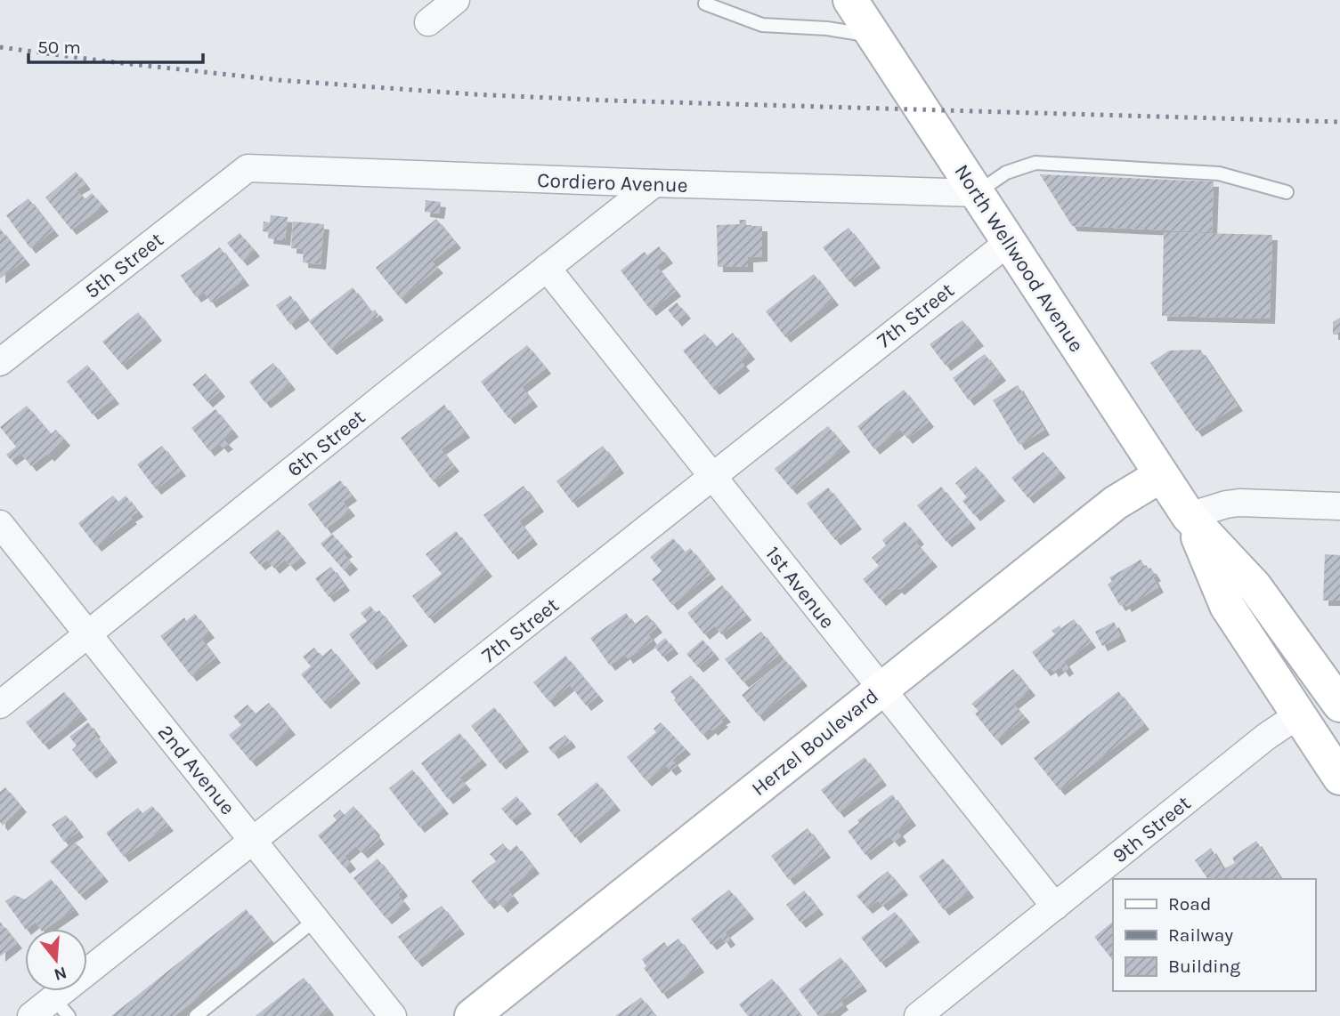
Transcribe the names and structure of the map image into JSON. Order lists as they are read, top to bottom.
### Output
{
  "streets": {
    "main road": ["North Wellwood Avenue", "Herzel Boulevard"],
    "street": [
      "Cordiero Avenue",
      "5th Street",
      "7th Street",
      "6th Street",
      "1st Avenue",
      "2nd Avenue",
      "9th Street"
    ]
  },
  "crossings": [
    ["Cordiero Avenue", "North Wellwood Avenue"],
    ["Cordiero Avenue", "5th Street"],
    ["Cordiero Avenue", "6th Street"],
    ["North Wellwood Avenue", "7th Street"],
    ["North Wellwood Avenue", "Herzel Boulevard"],
    ["North Wellwood Avenue", "9th Street"],
    ["7th Street", "1st Avenue"],
    ["7th Street", "2nd Avenue"],
    ["6th Street", "1st Avenue"],
    ["6th Street", "2nd Avenue"],
    ["1st Avenue", "Herzel Boulevard"],
    ["1st Avenue", "9th Street"]
  ],
  "legend": ["Road", "Railway", "Building"],
  "scale_bar": "50 m",
  "north": "bottom"
}
